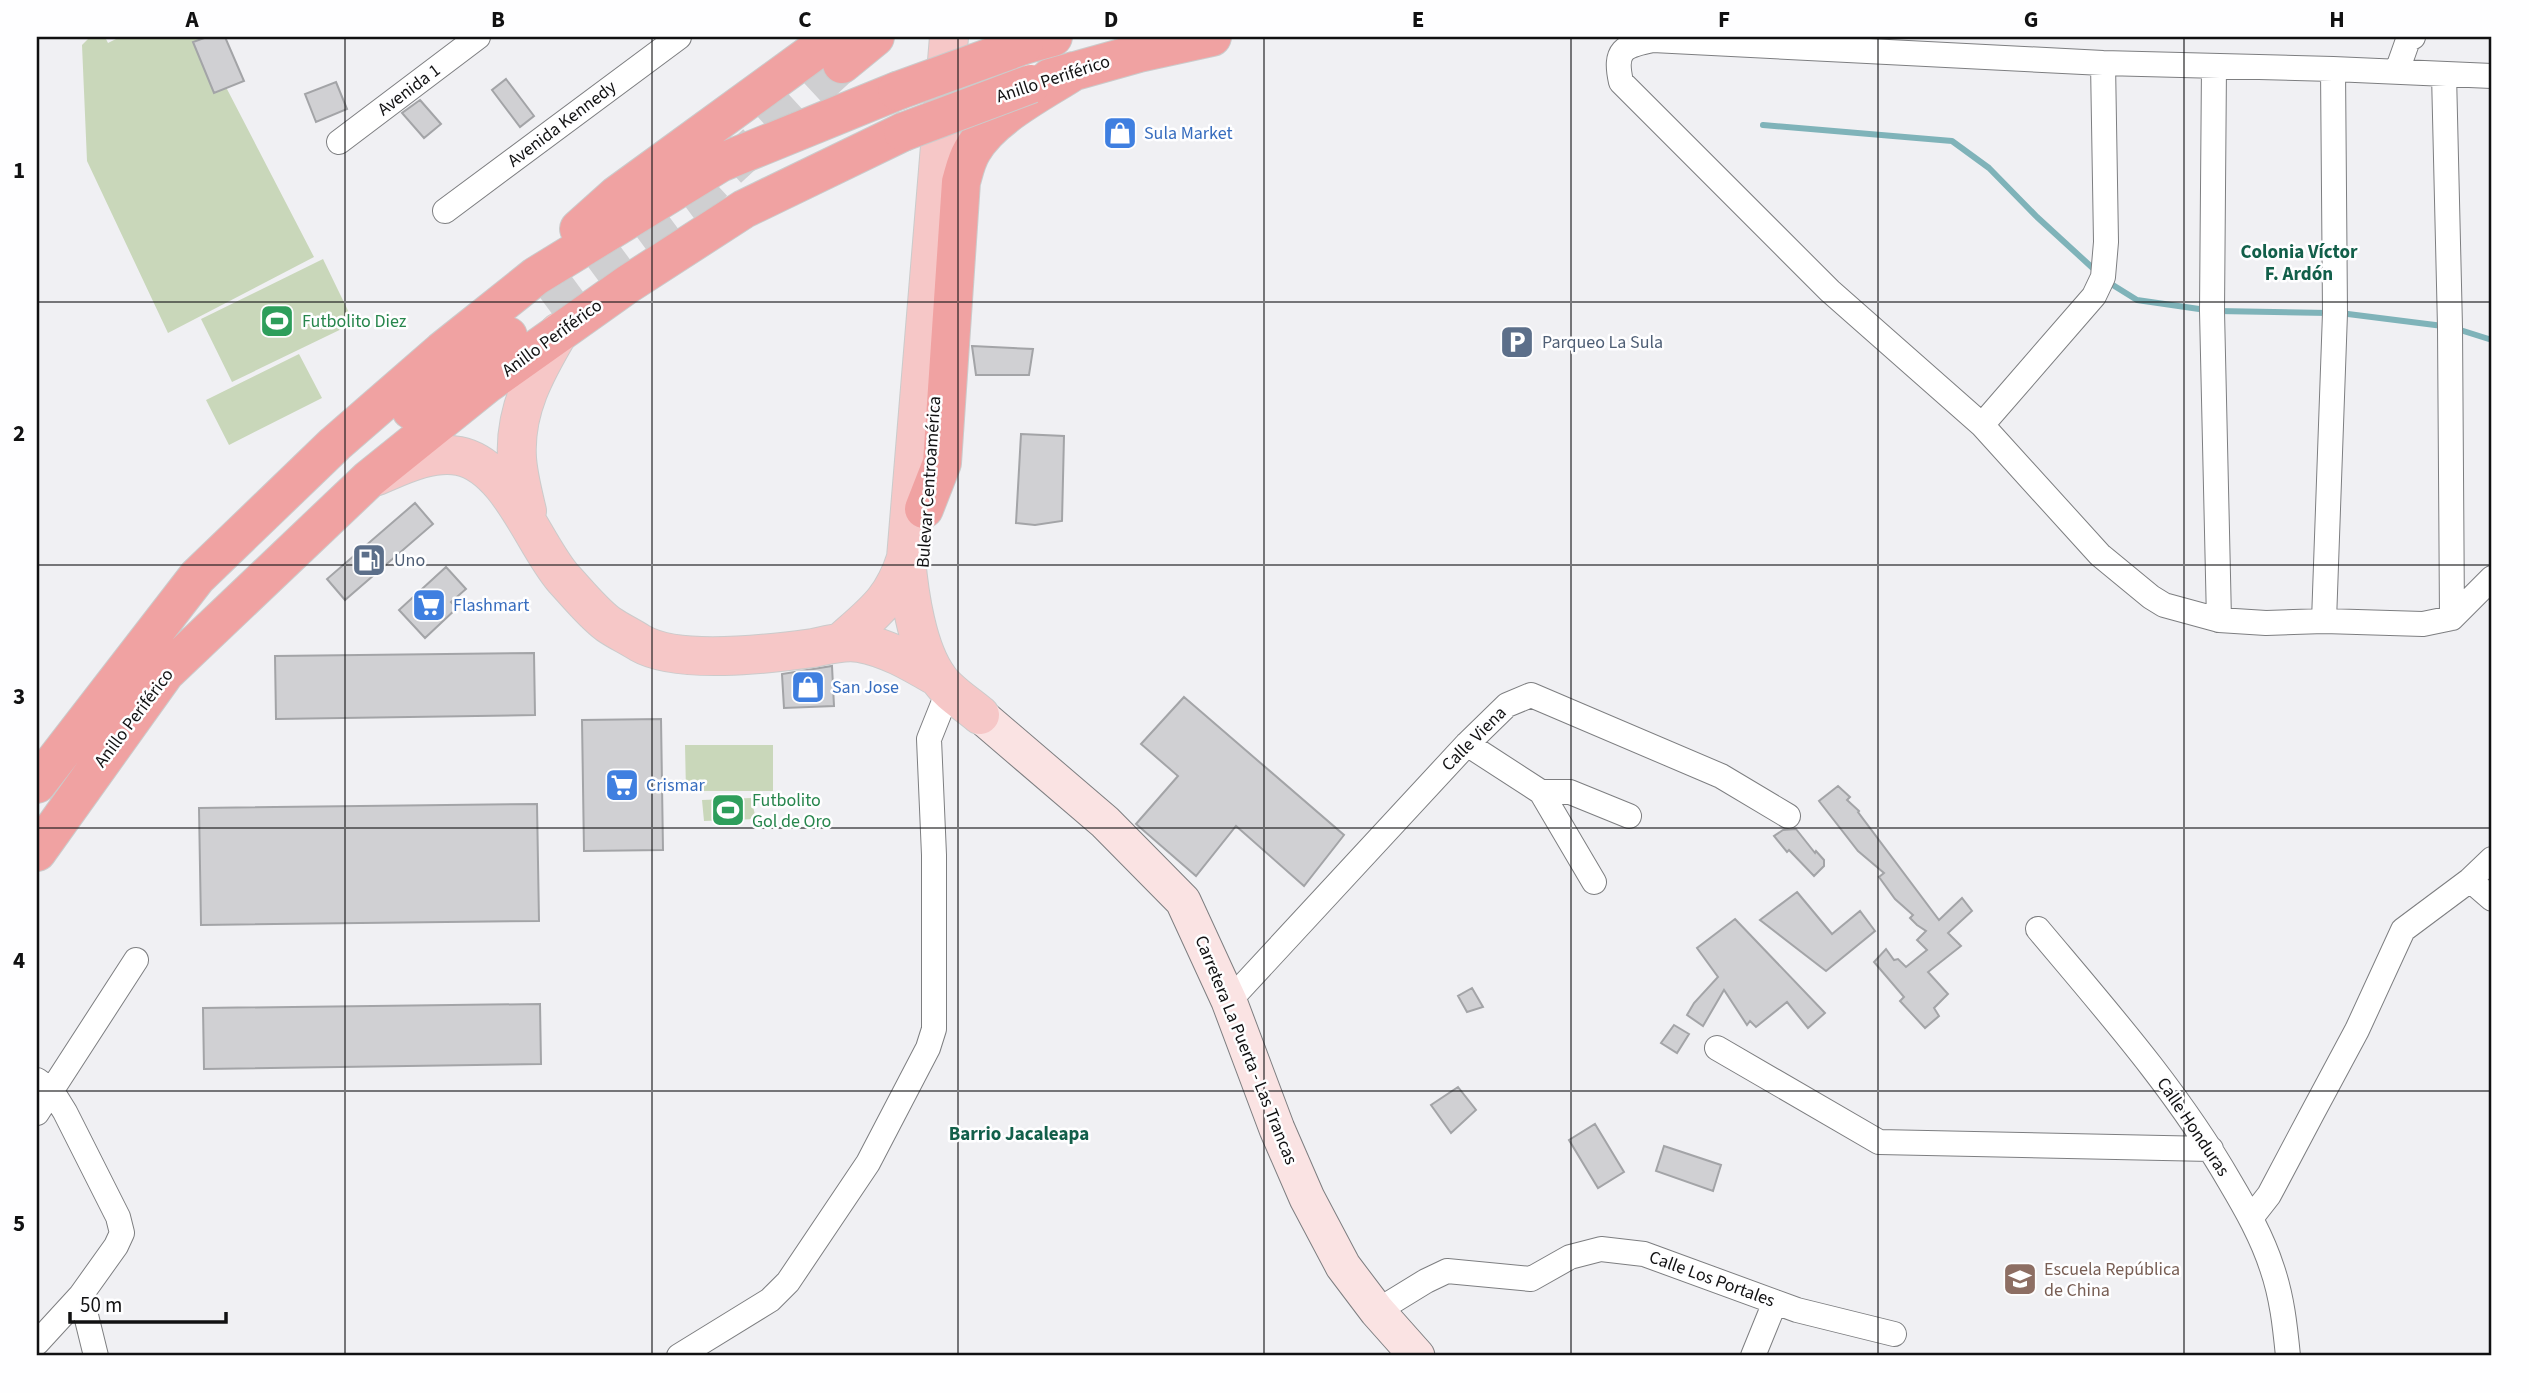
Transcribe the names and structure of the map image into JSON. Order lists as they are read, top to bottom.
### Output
{
  "streets": {
    "highway": ["Anillo Periférico"],
    "main road": ["Bulevar Centroamérica"],
    "street": [
      "Avenida 1",
      "Avenida Kennedy",
      "Calle Viena",
      "Carretera La Puerta - Las Trancas",
      "Calle Honduras",
      "Calle Los Portales"
    ]
  },
  "crossings": [
    ["Bulevar Centroamérica", "Carretera La Puerta - Las Trancas"],
    ["Calle Viena", "Carretera La Puerta - Las Trancas"],
    ["Carretera La Puerta - Las Trancas", "Calle Los Portales"]
  ],
  "districts": ["Colonia Víctor F. Ardón", "Barrio Jacaleapa"],
  "places": {
    "shop": ["Sula Market", "San Jose"],
    "sports": ["Futbolito Diez", "Futbolito Gol de Oro"],
    "parking": ["Parqueo La Sula"],
    "fuel station": ["Uno"],
    "supermarket": ["Flashmart", "Crismar"],
    "school or university": ["Escuela República de China"]
  },
  "scale_bar": "50 m",
  "grid": {
    "columns": [
      "A",
      "B",
      "C",
      "D",
      "E",
      "F",
      "G",
      "H"
    ],
    "rows": [
      "1",
      "2",
      "3",
      "4",
      "5"
    ]
  }
}
